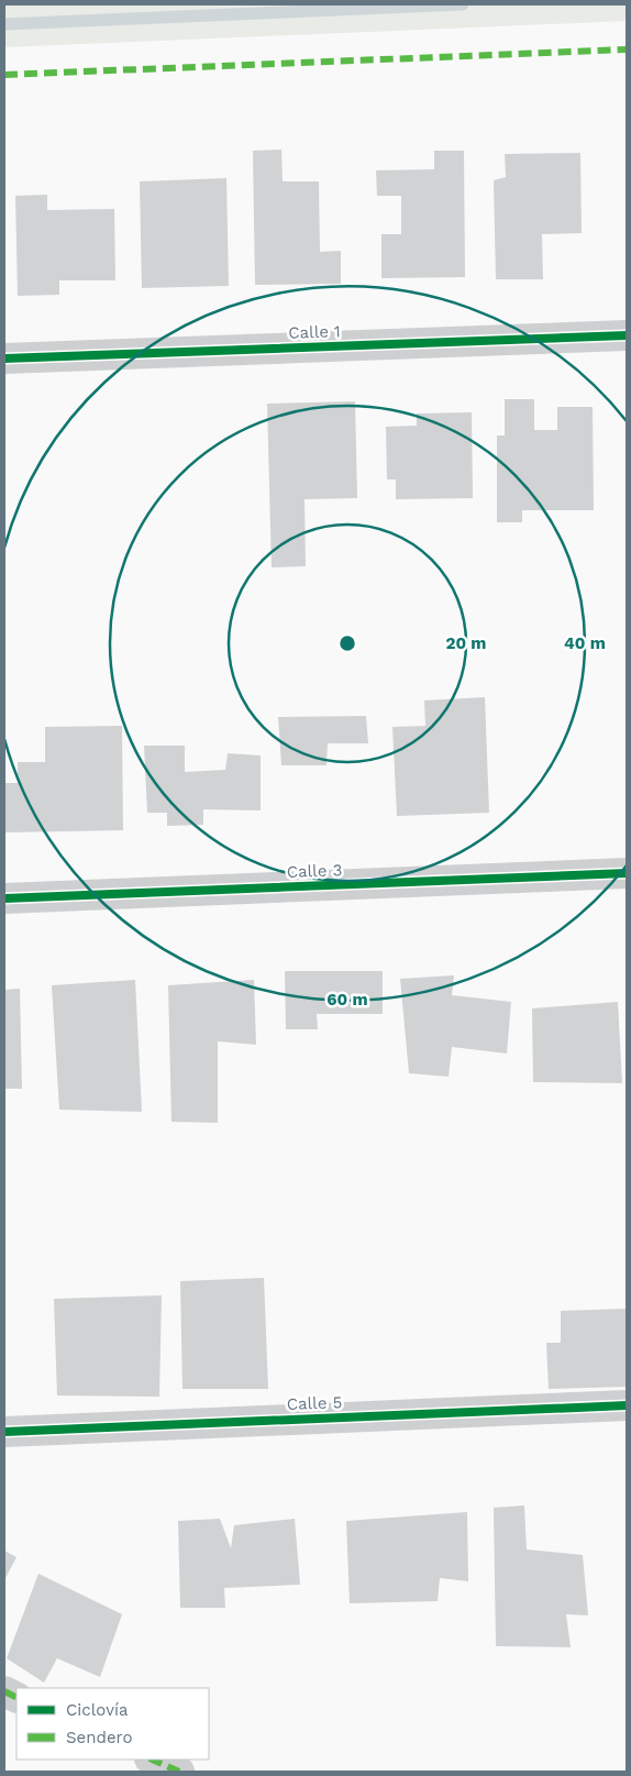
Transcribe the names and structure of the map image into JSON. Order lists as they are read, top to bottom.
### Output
{
  "streets": {
    "street": ["Calle 1", "Calle 3", "Calle 5"]
  },
  "legend": ["Ciclovía", "Sendero"],
  "rings": ["20 m", "40 m", "60 m"]
}
